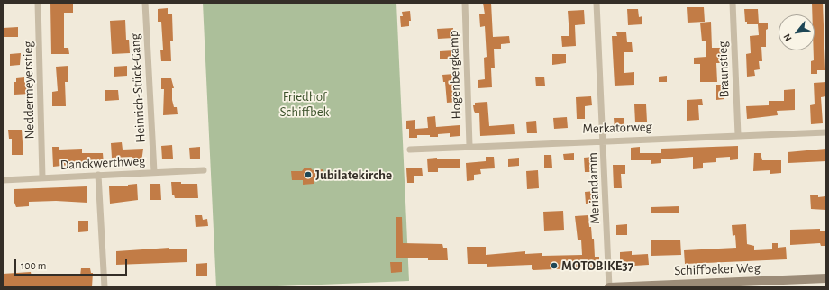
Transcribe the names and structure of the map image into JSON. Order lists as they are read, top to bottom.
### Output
{
  "streets": {
    "main road": ["Schiffbeker Weg"],
    "street": [
      "Braunstieg",
      "Hogenbergkamp",
      "Heinrich-Stück-Gang",
      "Neddermeyerstieg",
      "Merkatorweg",
      "Danckwerthweg",
      "Meriandamm"
    ]
  },
  "crossings": [
    ["Braunstieg", "Merkatorweg"],
    ["Hogenbergkamp", "Merkatorweg"],
    ["Heinrich-Stück-Gang", "Danckwerthweg"],
    ["Neddermeyerstieg", "Danckwerthweg"],
    ["Merkatorweg", "Meriandamm"],
    ["Meriandamm", "Schiffbeker Weg"]
  ],
  "parks": ["Friedhof Schiffbek"],
  "places": ["Jubilatekirche", "MOTOBIKE37"],
  "scale_bar": "100 m",
  "north": "bottom left"
}
